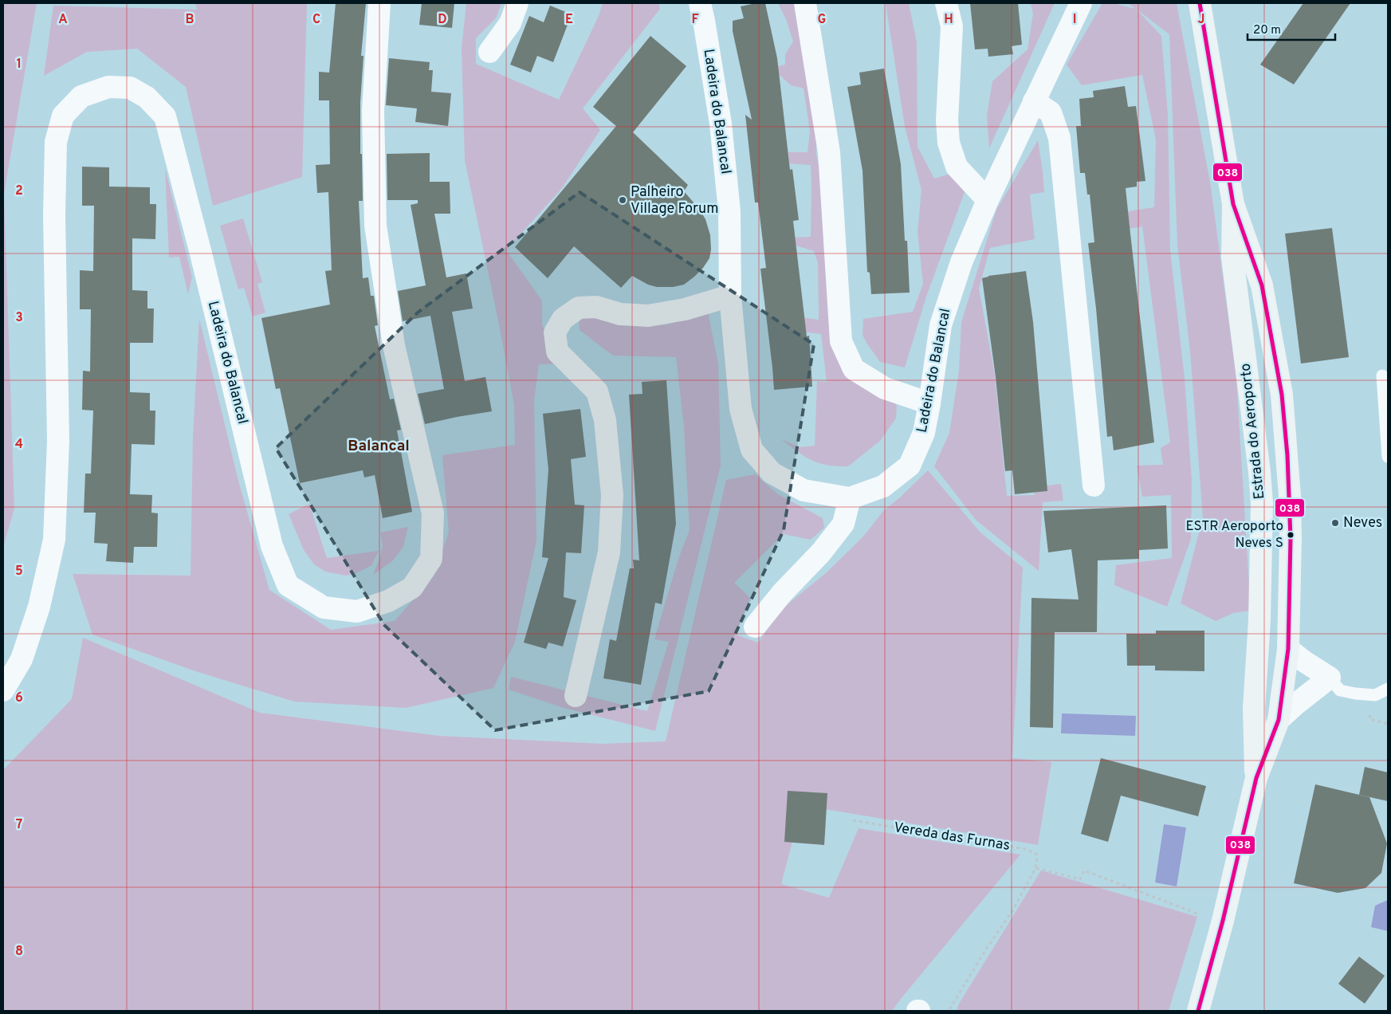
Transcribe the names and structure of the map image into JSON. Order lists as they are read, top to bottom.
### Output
{
  "streets": {
    "main road": ["Estrada do Aeroporto"],
    "street": ["Ladeira do Balancal"],
    "path": ["Vereda das Furnas"]
  },
  "districts": ["Balancal"],
  "places": ["Palheiro Village Forum", "Neves", "ESTR Aeroporto Neves S"],
  "lines": ["transit line 038"],
  "scale_bar": "20 m",
  "grid": {
    "columns": [
      "A",
      "B",
      "C",
      "D",
      "E",
      "F",
      "G",
      "H",
      "I",
      "J"
    ],
    "rows": [
      "1",
      "2",
      "3",
      "4",
      "5",
      "6",
      "7",
      "8"
    ]
  }
}
